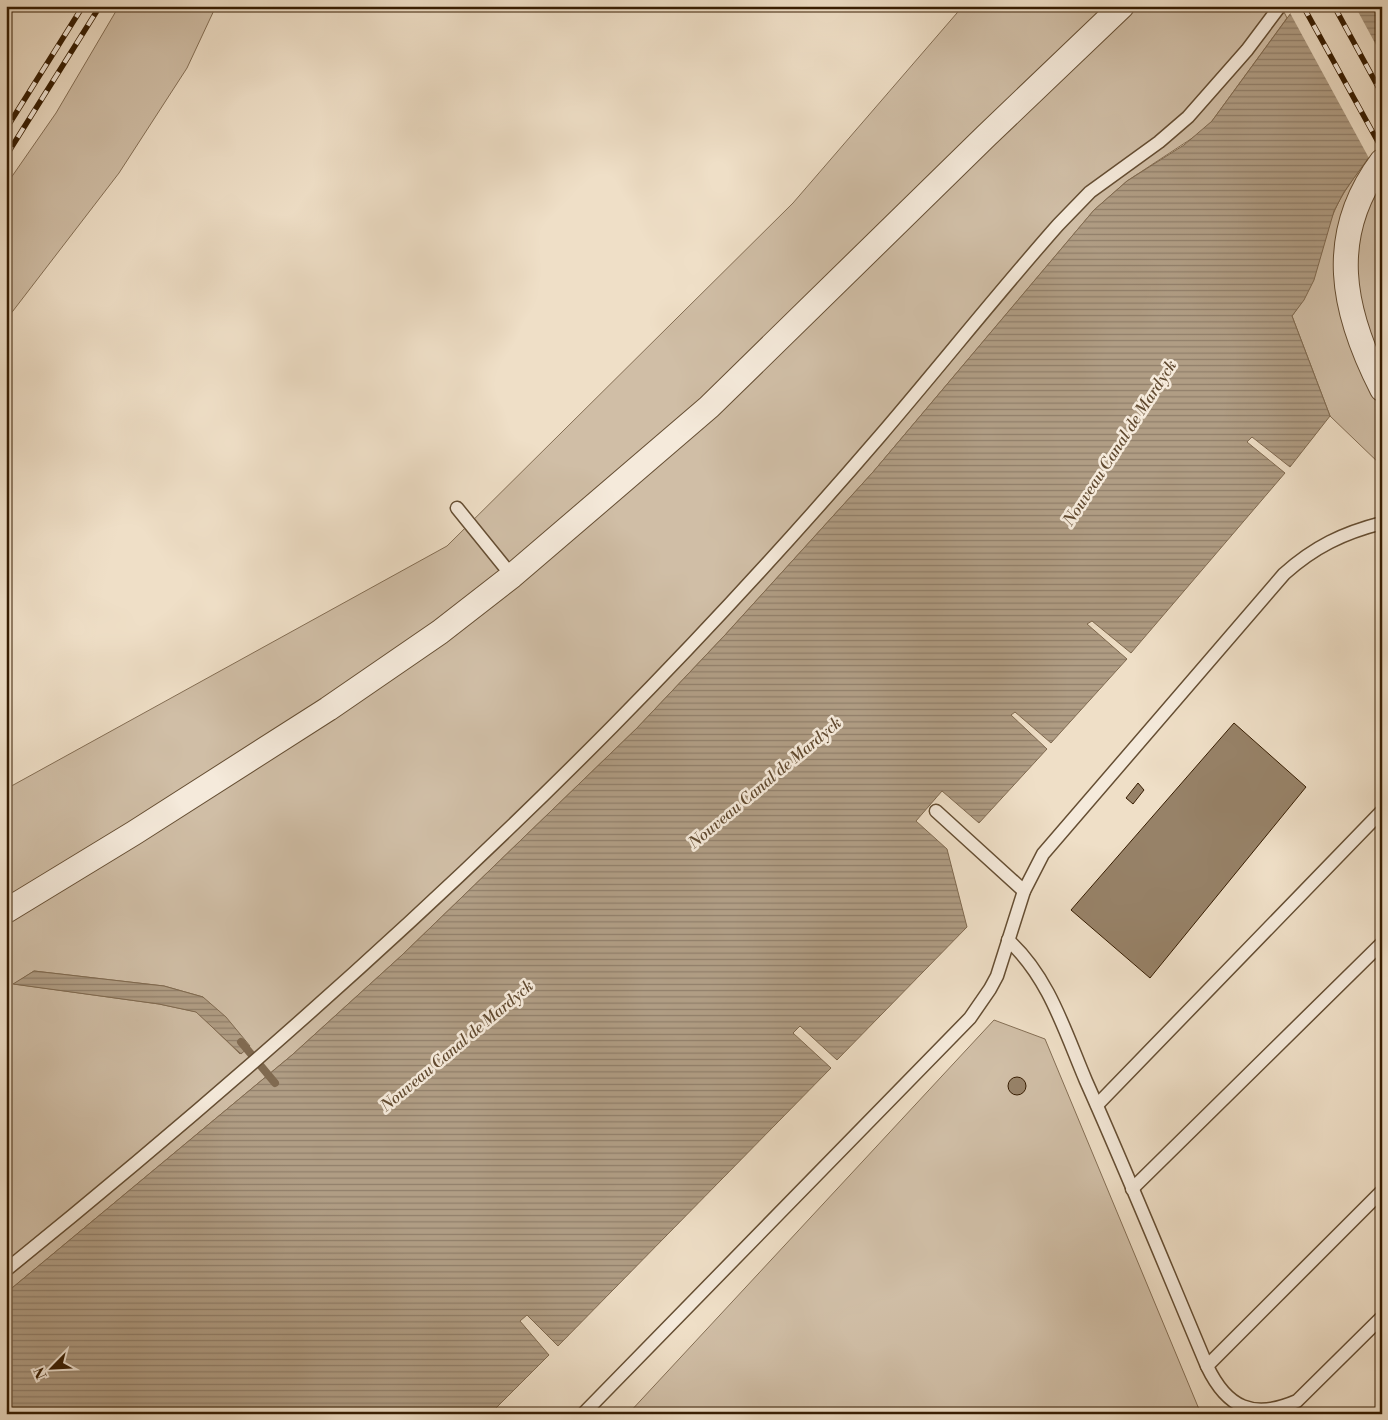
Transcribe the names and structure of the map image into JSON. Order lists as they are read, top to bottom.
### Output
{
  "water": ["Nouveau Canal de Mardyck"],
  "north": "bottom left"
}
